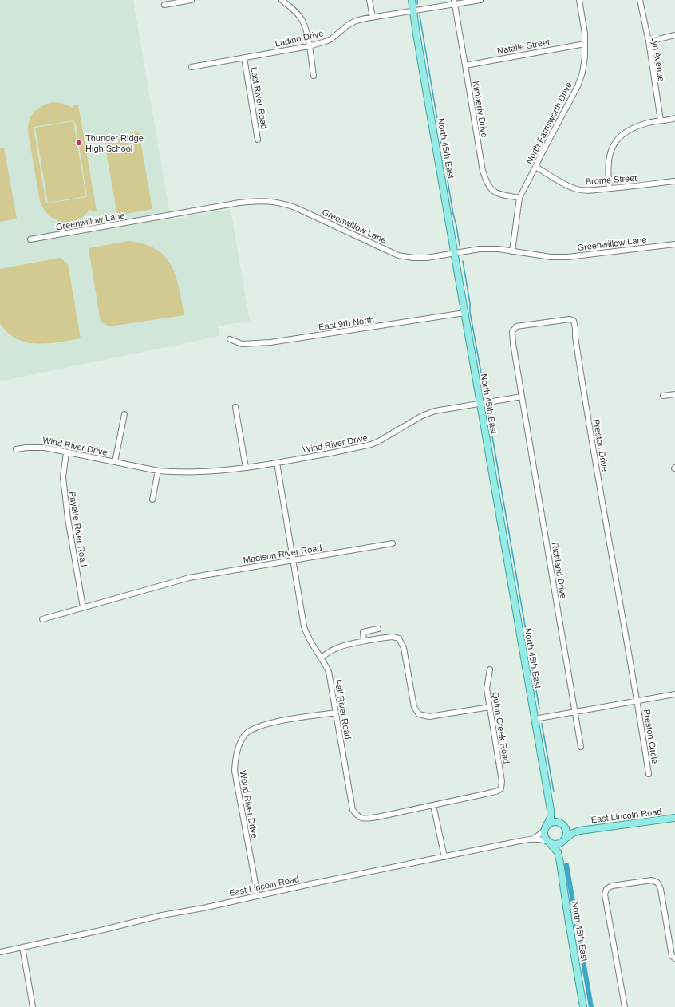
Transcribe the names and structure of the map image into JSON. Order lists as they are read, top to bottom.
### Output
{
  "streets": {
    "main road": ["North 45th East", "East Lincoln Road"],
    "street": [
      "Ladino Drive",
      "Natalie Street",
      "Lyn Avenue",
      "Lost River Road",
      "Kimberly Drive",
      "North Farnsworth Drive",
      "Brome Street",
      "Greenwillow Lane",
      "East 9th North",
      "Wind River Drive",
      "Preston Drive",
      "Payette River Road",
      "Madison River Road",
      "Richland Drive",
      "Fall River Road",
      "Quinn Creek Road",
      "Preston Circle",
      "Wood River Drive"
    ]
  },
  "crossings": [
    ["Ladino Drive", "Lost River Road"],
    ["Ladino Drive", "Kimberly Drive"],
    ["Ladino Drive", "North 45th East"],
    ["Natalie Street", "Kimberly Drive"],
    ["Natalie Street", "North Farnsworth Drive"],
    ["Kimberly Drive", "North Farnsworth Drive"],
    ["North Farnsworth Drive", "Brome Street"],
    ["North Farnsworth Drive", "Greenwillow Lane"],
    ["North 45th East", "Greenwillow Lane"],
    ["North 45th East", "East 9th North"],
    ["North 45th East", "Wind River Drive"],
    ["North 45th East", "East Lincoln Road"],
    ["Wind River Drive", "Preston Drive"],
    ["Wind River Drive", "Payette River Road"],
    ["Wind River Drive", "Richland Drive"],
    ["Wind River Drive", "Fall River Road"],
    ["Preston Drive", "Richland Drive"],
    ["Preston Drive", "Preston Circle"],
    ["Payette River Road", "Madison River Road"],
    ["Madison River Road", "Fall River Road"],
    ["Fall River Road", "Quinn Creek Road"],
    ["Fall River Road", "Wood River Drive"],
    ["Wood River Drive", "East Lincoln Road"]
  ],
  "places": ["Thunder Ridge High School"]
}
